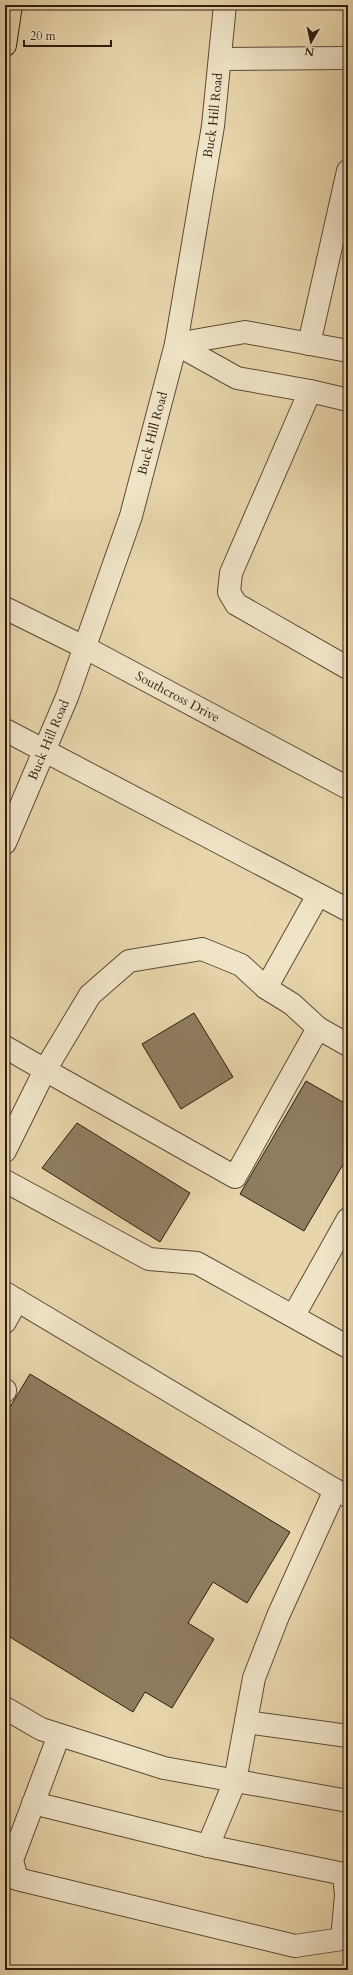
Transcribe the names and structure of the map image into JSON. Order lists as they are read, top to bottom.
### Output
{
  "streets": {
    "street": ["Buck Hill Road", "Southcross Drive"]
  },
  "crossings": [
    ["Buck Hill Road", "Southcross Drive"]
  ],
  "scale_bar": "20 m",
  "north": "bottom"
}
